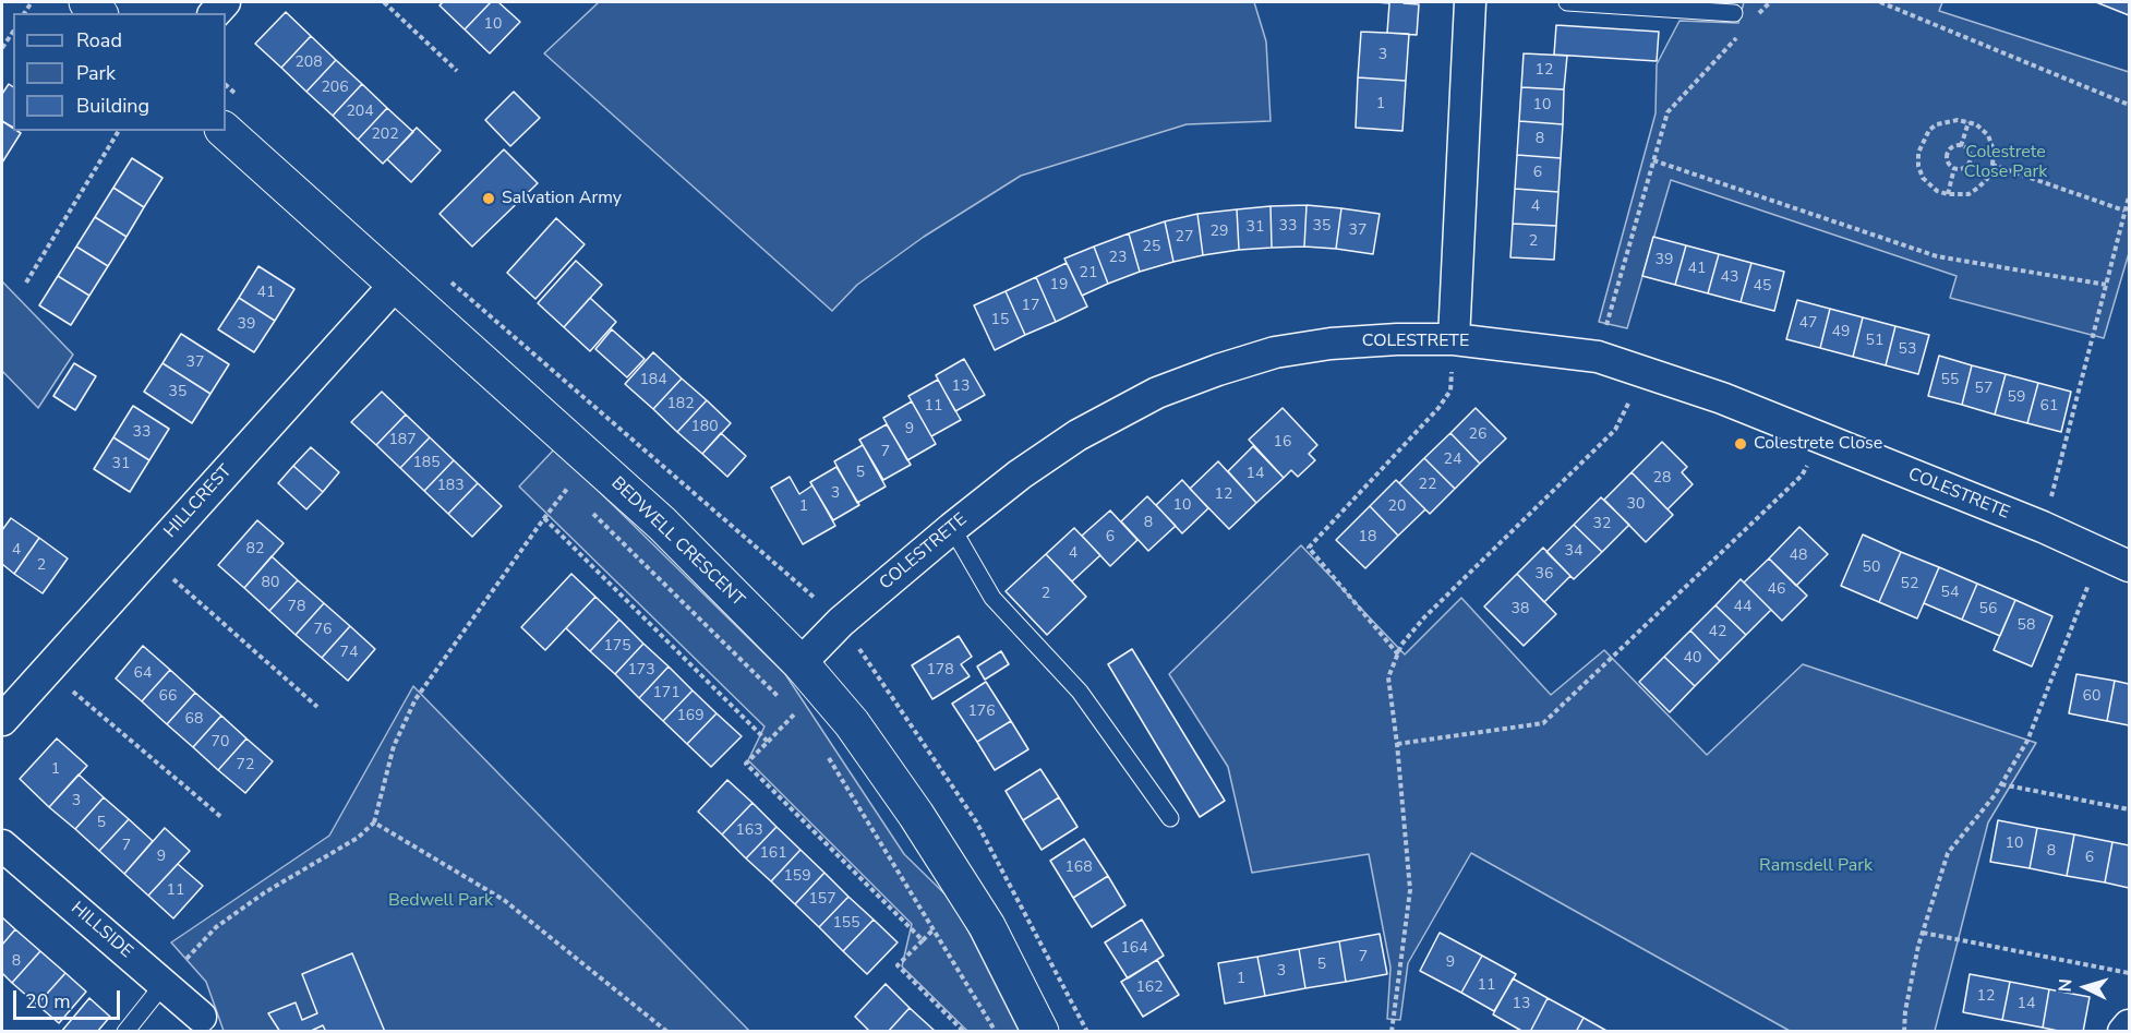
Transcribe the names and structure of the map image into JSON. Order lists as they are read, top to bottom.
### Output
{
  "streets": {
    "street": [
      "COLESTRETE",
      "HILLCREST",
      "BEDWELL CRESCENT",
      "HILLSIDE"
    ]
  },
  "crossings": [
    ["COLESTRETE", "BEDWELL CRESCENT"],
    ["HILLCREST", "BEDWELL CRESCENT"]
  ],
  "parks": ["Colestrete Close Park", "Ramsdell Park", "Bedwell Park"],
  "places": ["Salvation Army", "Colestrete Close"],
  "house_numbers": [
    "10",
    "3",
    "208",
    "12",
    "206",
    "1",
    "10",
    "204",
    "202",
    "8",
    "6",
    "4",
    "33",
    "35",
    "31",
    "37",
    "29",
    "27",
    "2",
    "25",
    "23",
    "39",
    "41",
    "21",
    "43",
    "19",
    "45",
    "41",
    "17",
    "15",
    "47",
    "39",
    "49",
    "51",
    "53",
    "37",
    "184",
    "55",
    "13",
    "57",
    "35",
    "59",
    "182",
    "11",
    "61",
    "180",
    "9",
    "33",
    "26",
    "187",
    "16",
    "7",
    "24",
    "185",
    "31",
    "5",
    "14",
    "28",
    "22",
    "183",
    "3",
    "12",
    "30",
    "10",
    "1",
    "20",
    "8",
    "32",
    "6",
    "18",
    "82",
    "4",
    "34",
    "4",
    "48",
    "2",
    "50",
    "36",
    "80",
    "52",
    "46",
    "54",
    "2",
    "78",
    "44",
    "38",
    "56",
    "58",
    "76",
    "42",
    "175",
    "74",
    "40",
    "173",
    "178",
    "64",
    "171",
    "66",
    "60",
    "176",
    "169",
    "68",
    "70",
    "72",
    "1",
    "3",
    "5",
    "163",
    "10",
    "7",
    "8",
    "161",
    "9",
    "6",
    "168",
    "159",
    "11",
    "157",
    "155",
    "164",
    "7",
    "8",
    "9",
    "5",
    "3",
    "1",
    "11",
    "162",
    "12",
    "13",
    "14"
  ],
  "legend": ["Road", "Park", "Building"],
  "scale_bar": "20 m",
  "north": "left"
}
